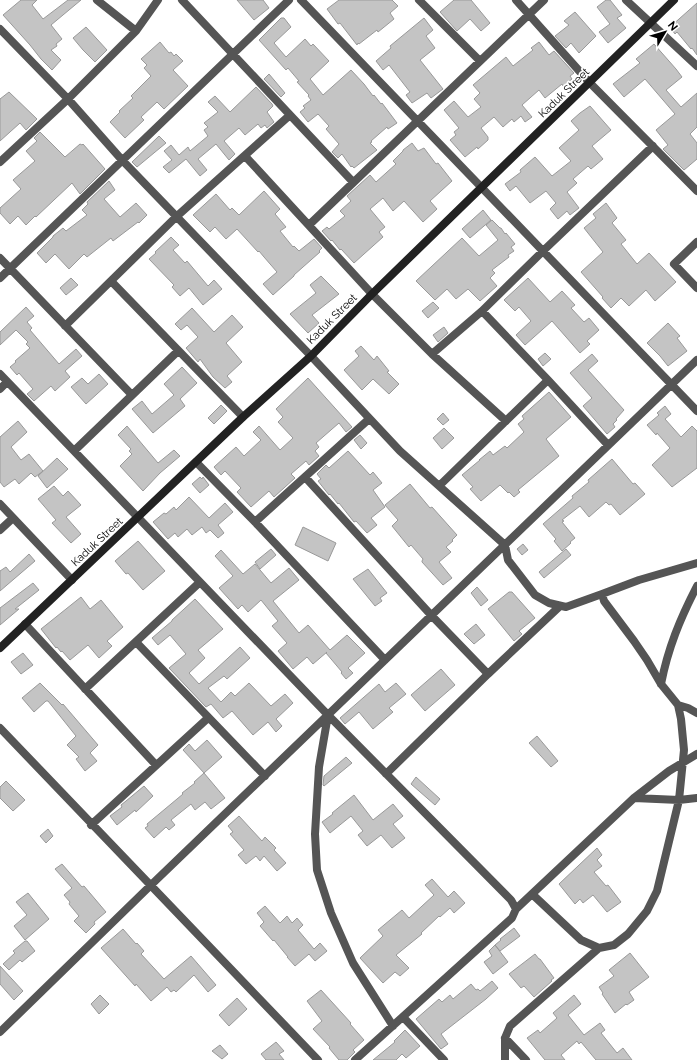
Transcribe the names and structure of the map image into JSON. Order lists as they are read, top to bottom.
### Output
{
  "streets": {
    "street": ["Kaduk Street"]
  },
  "north": "top right"
}
